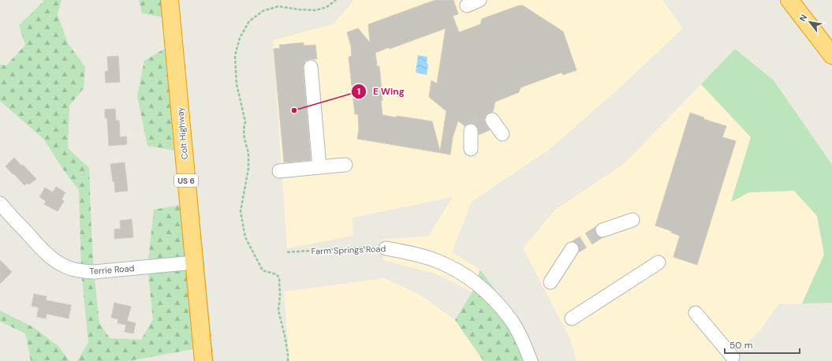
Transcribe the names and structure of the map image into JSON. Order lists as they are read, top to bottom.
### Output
{
  "streets": {
    "highway": ["Colt Highway", "US 6"],
    "street": ["Farm Springs Road", "Terrie Road"]
  },
  "crossings": [
    ["Colt Highway", "Terrie Road"]
  ],
  "places": ["E Wing"],
  "scale_bar": "50 m",
  "north": "top left"
}
